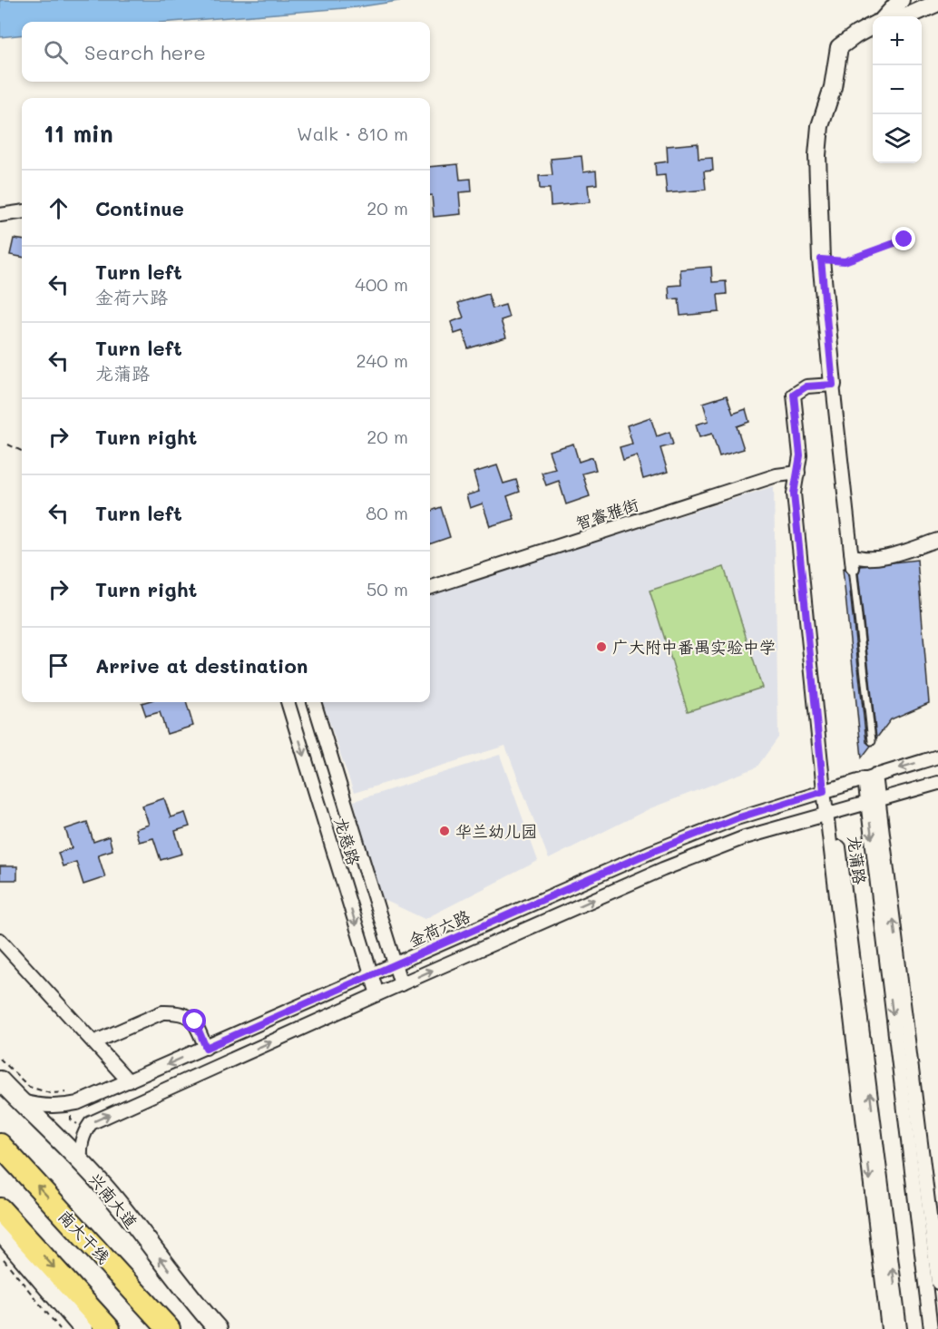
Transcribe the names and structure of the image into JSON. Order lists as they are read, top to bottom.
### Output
{
  "streets": {
    "highway": ["南大干线"],
    "main road": ["兴南大道"],
    "street": [
      "智睿雅街",
      "龙慈路",
      "龙蒲路",
      "金荷六路"
    ]
  },
  "crossings": [
    ["智睿雅街", "龙蒲路"],
    ["龙慈路", "金荷六路"],
    ["龙蒲路", "金荷六路"],
    ["金荷六路", "兴南大道"]
  ],
  "places": ["广大附中番禺实验中学", "华兰幼儿园"],
  "page": {
    "map_buttons": ["+", "−"],
    "search": "Search here",
    "heading": ["11 min", "Walk · 810 m"],
    "list": [
      ["Continue", "20 m"],
      ["Turn left", "金荷六路", "400 m"],
      ["Turn left", "龙蒲路", "240 m"],
      ["Turn right", "20 m"],
      ["Turn left", "80 m"],
      ["Turn right", "50 m"],
      "Arrive at destination"
    ]
  }
}
